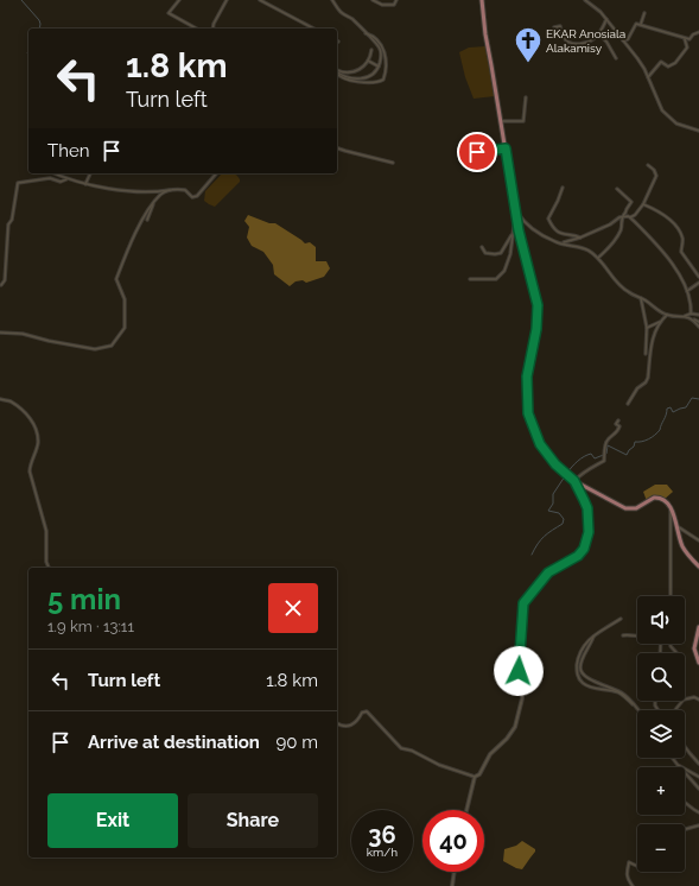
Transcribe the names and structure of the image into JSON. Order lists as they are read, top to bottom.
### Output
{
  "places": {
    "church": ["EKAR Anosiala Alakamisy"]
  },
  "page": {
    "turn": ["1.8 km", "Turn left"],
    "then": "Then",
    "heading": ["5 min", "1.9 km · 13:11"],
    "map_buttons": ["+", "−"],
    "list": [
      {
        "name": "Turn left",
        "value": "1.8 km"
      },
      {
        "name": "Arrive at destination",
        "value": "90 m"
      }
    ],
    "buttons": ["Exit", "Share"],
    "speed": "36 km/h",
    "limit": "40"
  }
}
